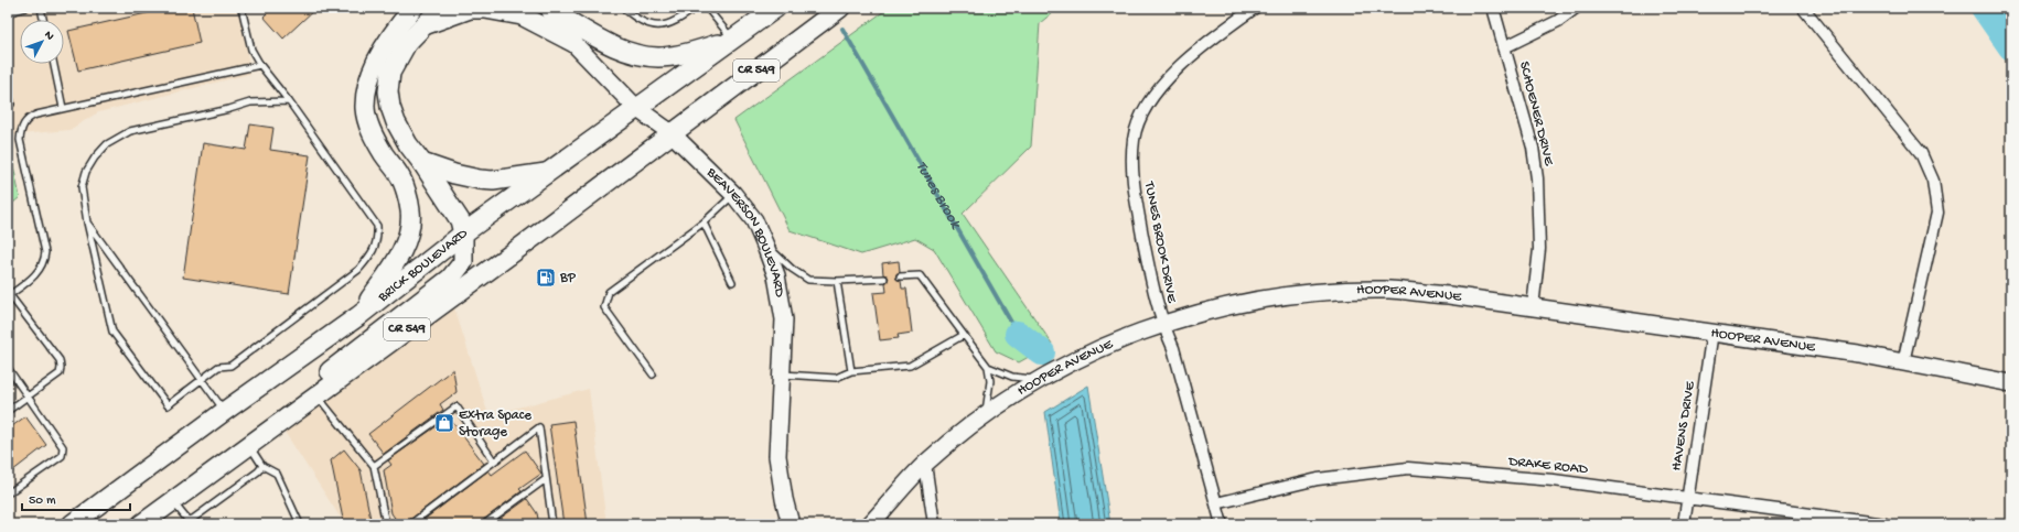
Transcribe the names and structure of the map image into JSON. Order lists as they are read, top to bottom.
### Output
{
  "streets": {
    "main road": [
      "CR 549",
      "BEAVERSON BOULEVARD",
      "BRICK BOULEVARD",
      "HOOPER AVENUE"
    ],
    "street": [
      "SCHOENER DRIVE",
      "TUNES BROOK DRIVE",
      "HAVENS DRIVE",
      "DRAKE ROAD"
    ]
  },
  "crossings": [
    ["CR 549", "BEAVERSON BOULEVARD"],
    ["SCHOENER DRIVE", "HOOPER AVENUE"],
    ["BEAVERSON BOULEVARD", "BRICK BOULEVARD"],
    ["TUNES BROOK DRIVE", "HOOPER AVENUE"],
    ["TUNES BROOK DRIVE", "DRAKE ROAD"],
    ["HOOPER AVENUE", "HAVENS DRIVE"],
    ["HAVENS DRIVE", "DRAKE ROAD"]
  ],
  "water": ["Tunes Brook"],
  "places": {
    "fuel station": ["BP"],
    "shop": ["Extra Space Storage"]
  },
  "scale_bar": "50 m",
  "north": "top right"
}
